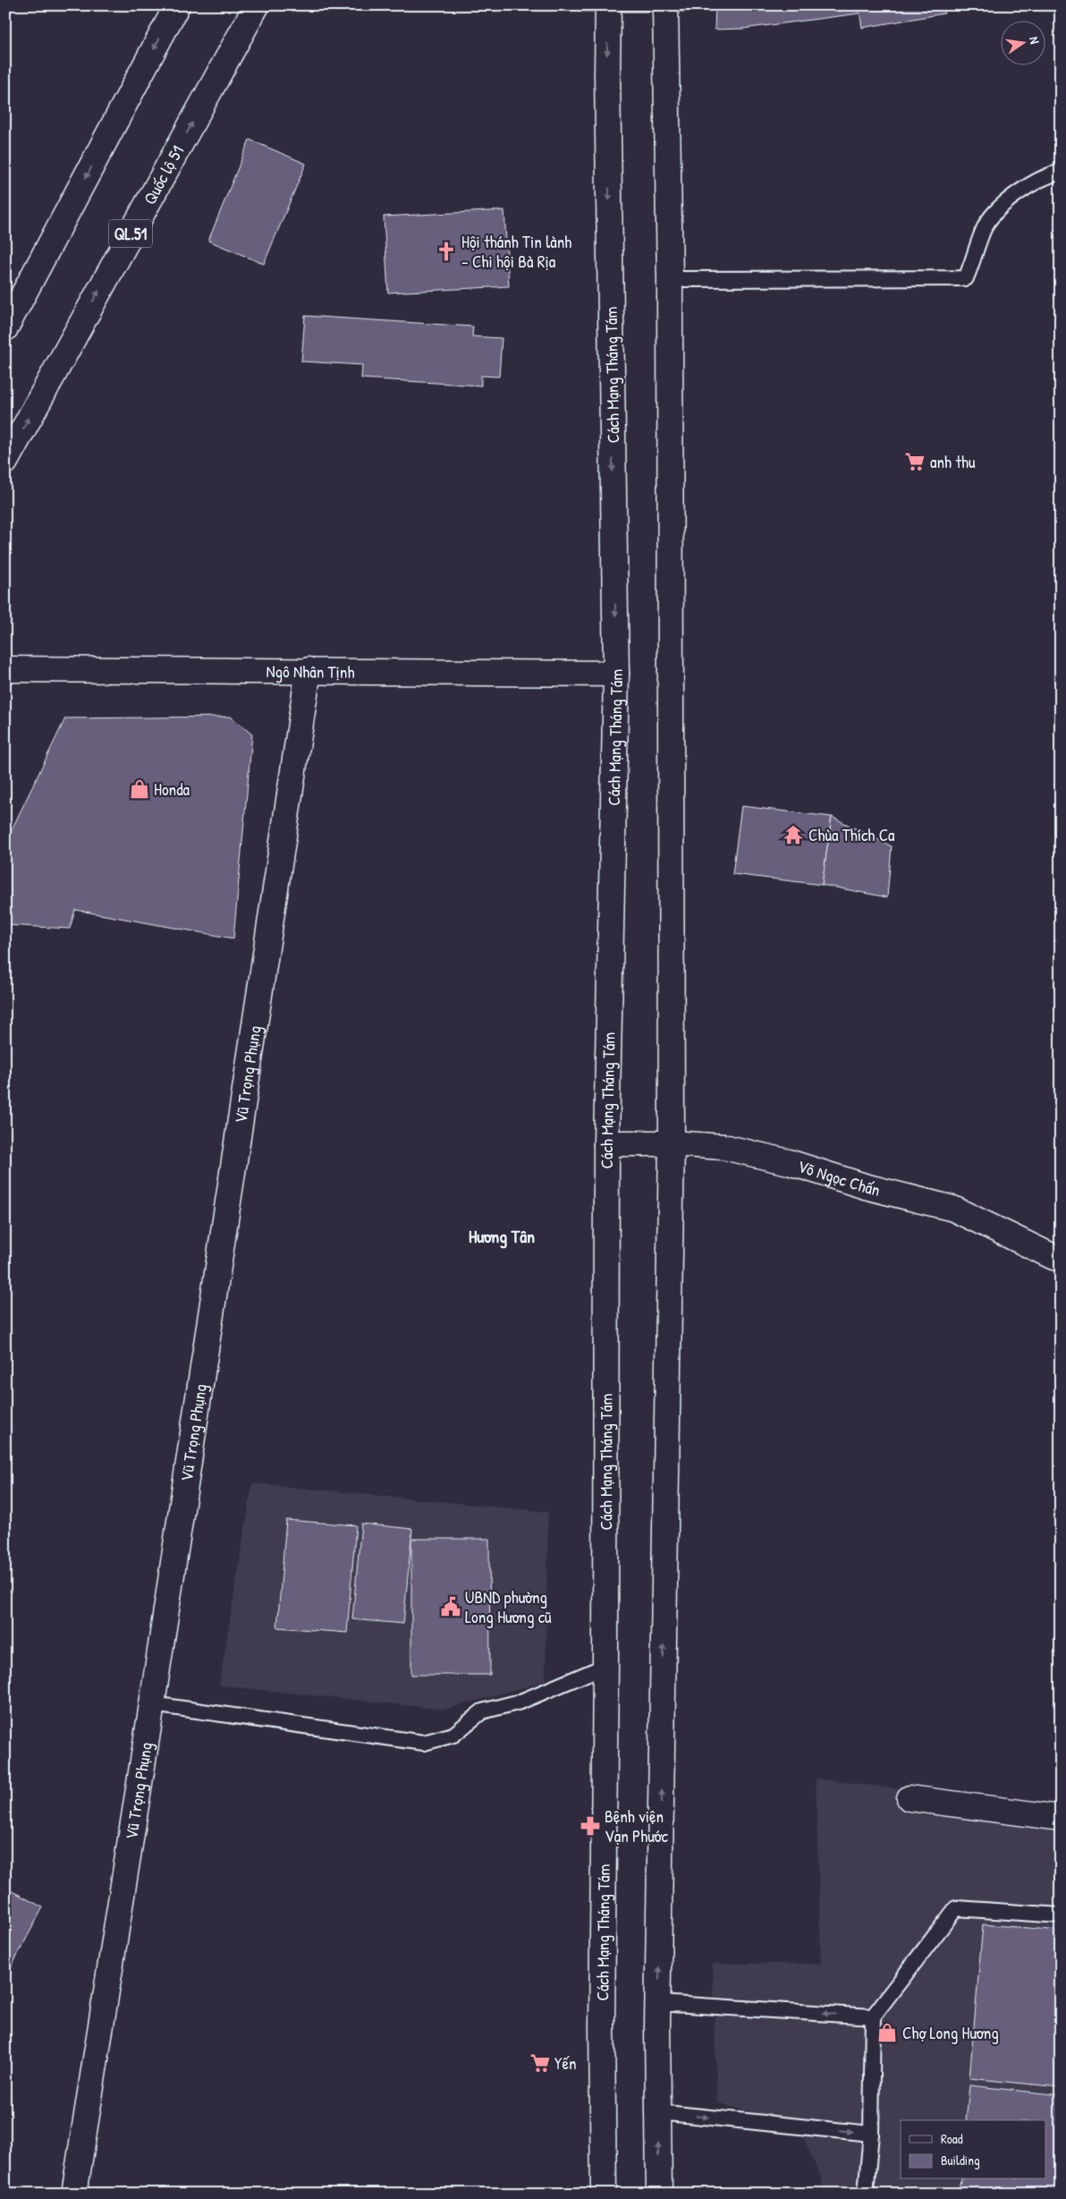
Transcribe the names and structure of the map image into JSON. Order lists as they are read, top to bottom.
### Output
{
  "streets": {
    "main road": [
      "Quốc lộ 51",
      "QL.51",
      "Cách Mạng Tháng Tám",
      "Ngô Nhân Tịnh",
      "Vũ Trọng Phụng",
      "Võ Ngọc Chấn"
    ]
  },
  "crossings": [
    ["Cách Mạng Tháng Tám", "Ngô Nhân Tịnh"],
    ["Cách Mạng Tháng Tám", "Võ Ngọc Chấn"],
    ["Ngô Nhân Tịnh", "Vũ Trọng Phụng"]
  ],
  "districts": ["Hương Tân"],
  "places": {
    "church": ["Hội thánh Tin lành - Chi hội Bà Rịa"],
    "supermarket": ["anh thu", "Yến"],
    "shop": ["Honda", "Chợ Long Hương"],
    "temple": ["Chùa Thích Ca"],
    "public building": ["UBND phường Long Hương cũ"],
    "pharmacy": ["Bệnh viện Vạn Phước"]
  },
  "legend": ["Road", "Building"],
  "north": "right"
}
